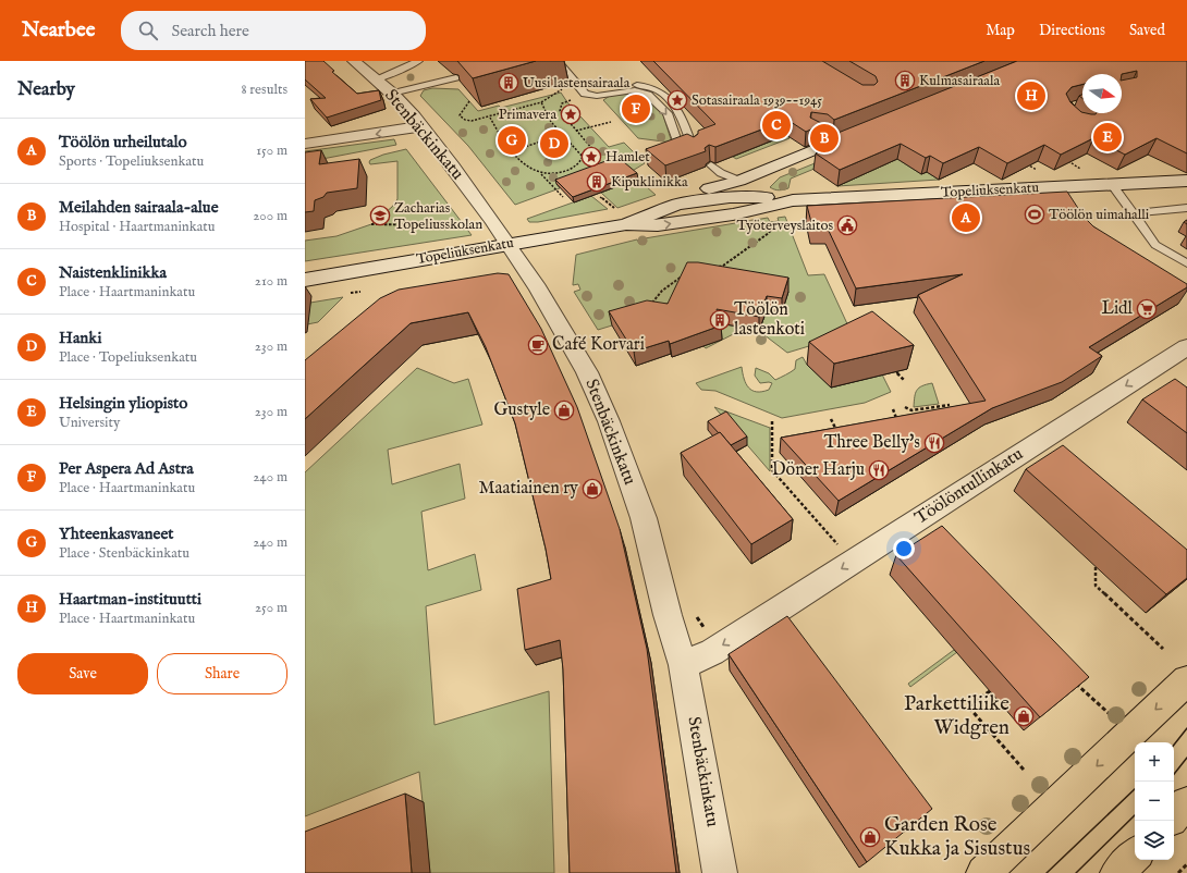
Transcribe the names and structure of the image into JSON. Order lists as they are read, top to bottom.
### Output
{
  "streets": {
    "street": ["Stenbäckinkatu", "Topeliuksenkatu", "Töölöntullinkatu"]
  },
  "crossings": [
    ["Stenbäckinkatu", "Topeliuksenkatu"],
    ["Stenbäckinkatu", "Töölöntullinkatu"]
  ],
  "one_way": ["Töölöntullinkatu"],
  "places": {
    "building": [
      "Kulmasairaala",
      "Uusi lastensairaala",
      "Kipuklinikka",
      "Töölön lastenkoti"
    ],
    "place": ["Sotasairaala 1939--1945", "Primavera", "Hamlet"],
    "sports": ["Töölön uimahalli"],
    "school or university": ["Zacharias Topeliusskolan"],
    "public building": ["Työterveyslaitos"],
    "supermarket": ["Lidl"],
    "cafe": ["Café Korvari"],
    "shop": [
      "Gustyle",
      "Maatiainen ry",
      "Parkettiliike Widgren",
      "Garden Rose Kukka ja Sisustus"
    ],
    "restaurant": ["Three Belly's", "Döner Harju"]
  },
  "north": "right",
  "page": {
    "header": "Nearbee",
    "search": "Search here",
    "nav": ["Map", "Directions", "Saved"],
    "heading": ["Nearby", "8 results"],
    "pins": [
      "H",
      "F",
      "C",
      "E",
      "B",
      "G",
      "D",
      "A"
    ],
    "list": [
      {
        "mark": "A",
        "name": "Töölön urheilutalo",
        "note": "Sports · Topeliuksenkatu",
        "value": "150 m"
      },
      {
        "mark": "B",
        "name": "Meilahden sairaala-alue",
        "note": "Hospital · Haartmaninkatu",
        "value": "200 m"
      },
      {
        "mark": "C",
        "name": "Naistenklinikka",
        "note": "Place · Haartmaninkatu",
        "value": "210 m"
      },
      {
        "mark": "D",
        "name": "Hanki",
        "note": "Place · Topeliuksenkatu",
        "value": "230 m"
      },
      {
        "mark": "E",
        "name": "Helsingin yliopisto",
        "note": "University",
        "value": "230 m"
      },
      {
        "mark": "F",
        "name": "Per Aspera Ad Astra",
        "note": "Place · Haartmaninkatu",
        "value": "240 m"
      },
      {
        "mark": "G",
        "name": "Yhteenkasvaneet",
        "note": "Place · Stenbäckinkatu",
        "value": "240 m"
      },
      {
        "mark": "H",
        "name": "Haartman-instituutti",
        "note": "Place · Haartmaninkatu",
        "value": "250 m"
      }
    ],
    "buttons": ["Save", "Share"],
    "map_buttons": ["+", "−"]
  }
}
